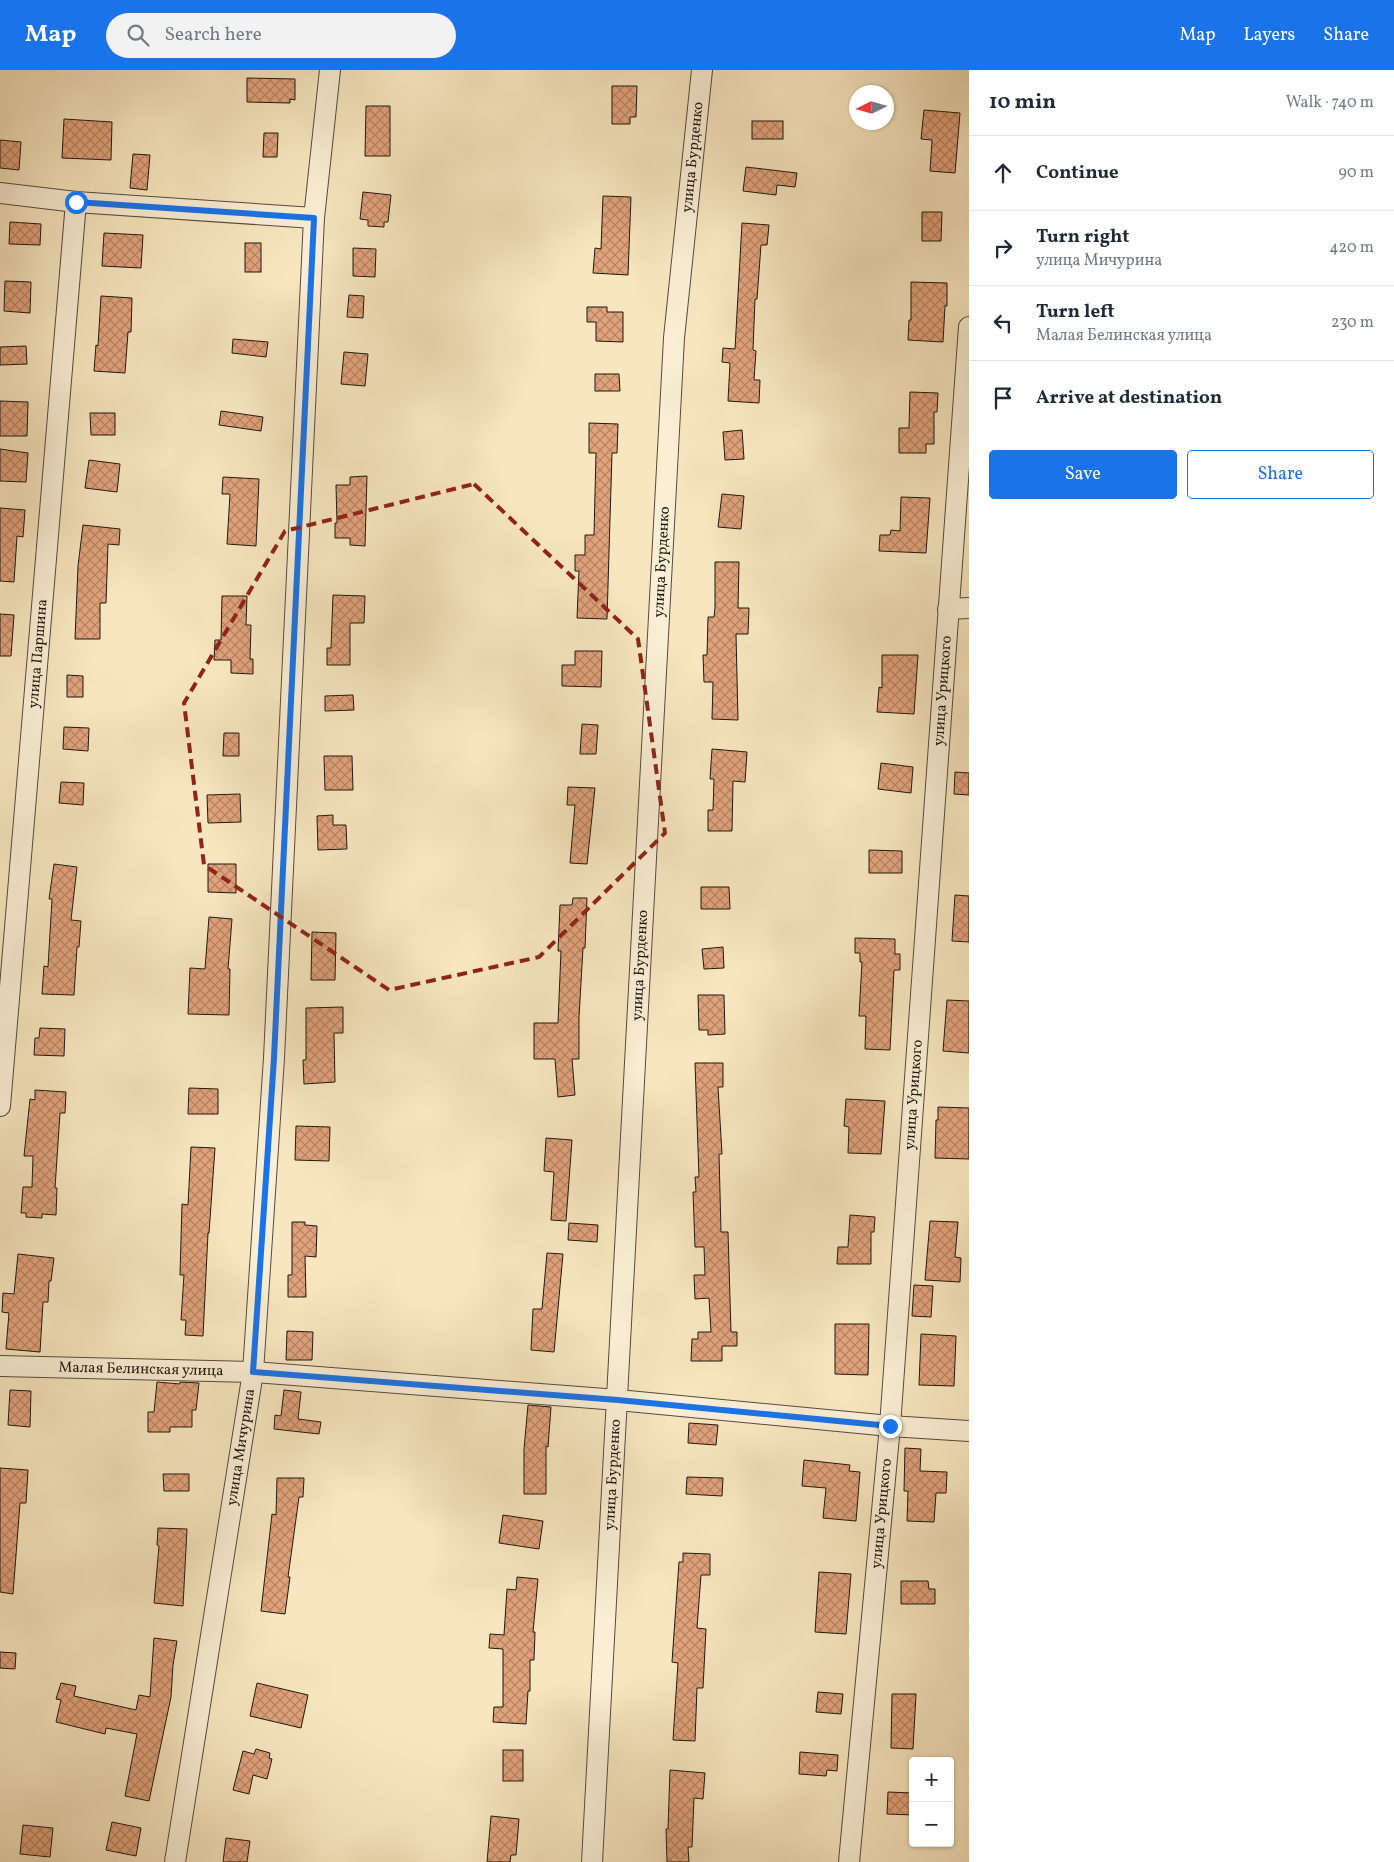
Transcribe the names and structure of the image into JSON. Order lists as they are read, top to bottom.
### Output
{
  "streets": {
    "street": [
      "улица Бурденко",
      "улица Паршина",
      "улица Урицкого",
      "Малая Белинская улица",
      "улица Мичурина"
    ]
  },
  "crossings": [
    ["улица Бурденко", "Малая Белинская улица"],
    ["улица Урицкого", "Малая Белинская улица"],
    ["Малая Белинская улица", "улица Мичурина"]
  ],
  "north": "left",
  "page": {
    "header": "Map",
    "search": "Search here",
    "nav": ["Map", "Layers", "Share"],
    "heading": ["10 min", "Walk · 740 m"],
    "list": [
      ["Continue", "90 m"],
      ["Turn right", "улица Мичурина", "420 m"],
      ["Turn left", "Малая Белинская улица", "230 m"],
      "Arrive at destination"
    ],
    "buttons": ["Save", "Share"],
    "map_buttons": ["+", "−"]
  }
}
